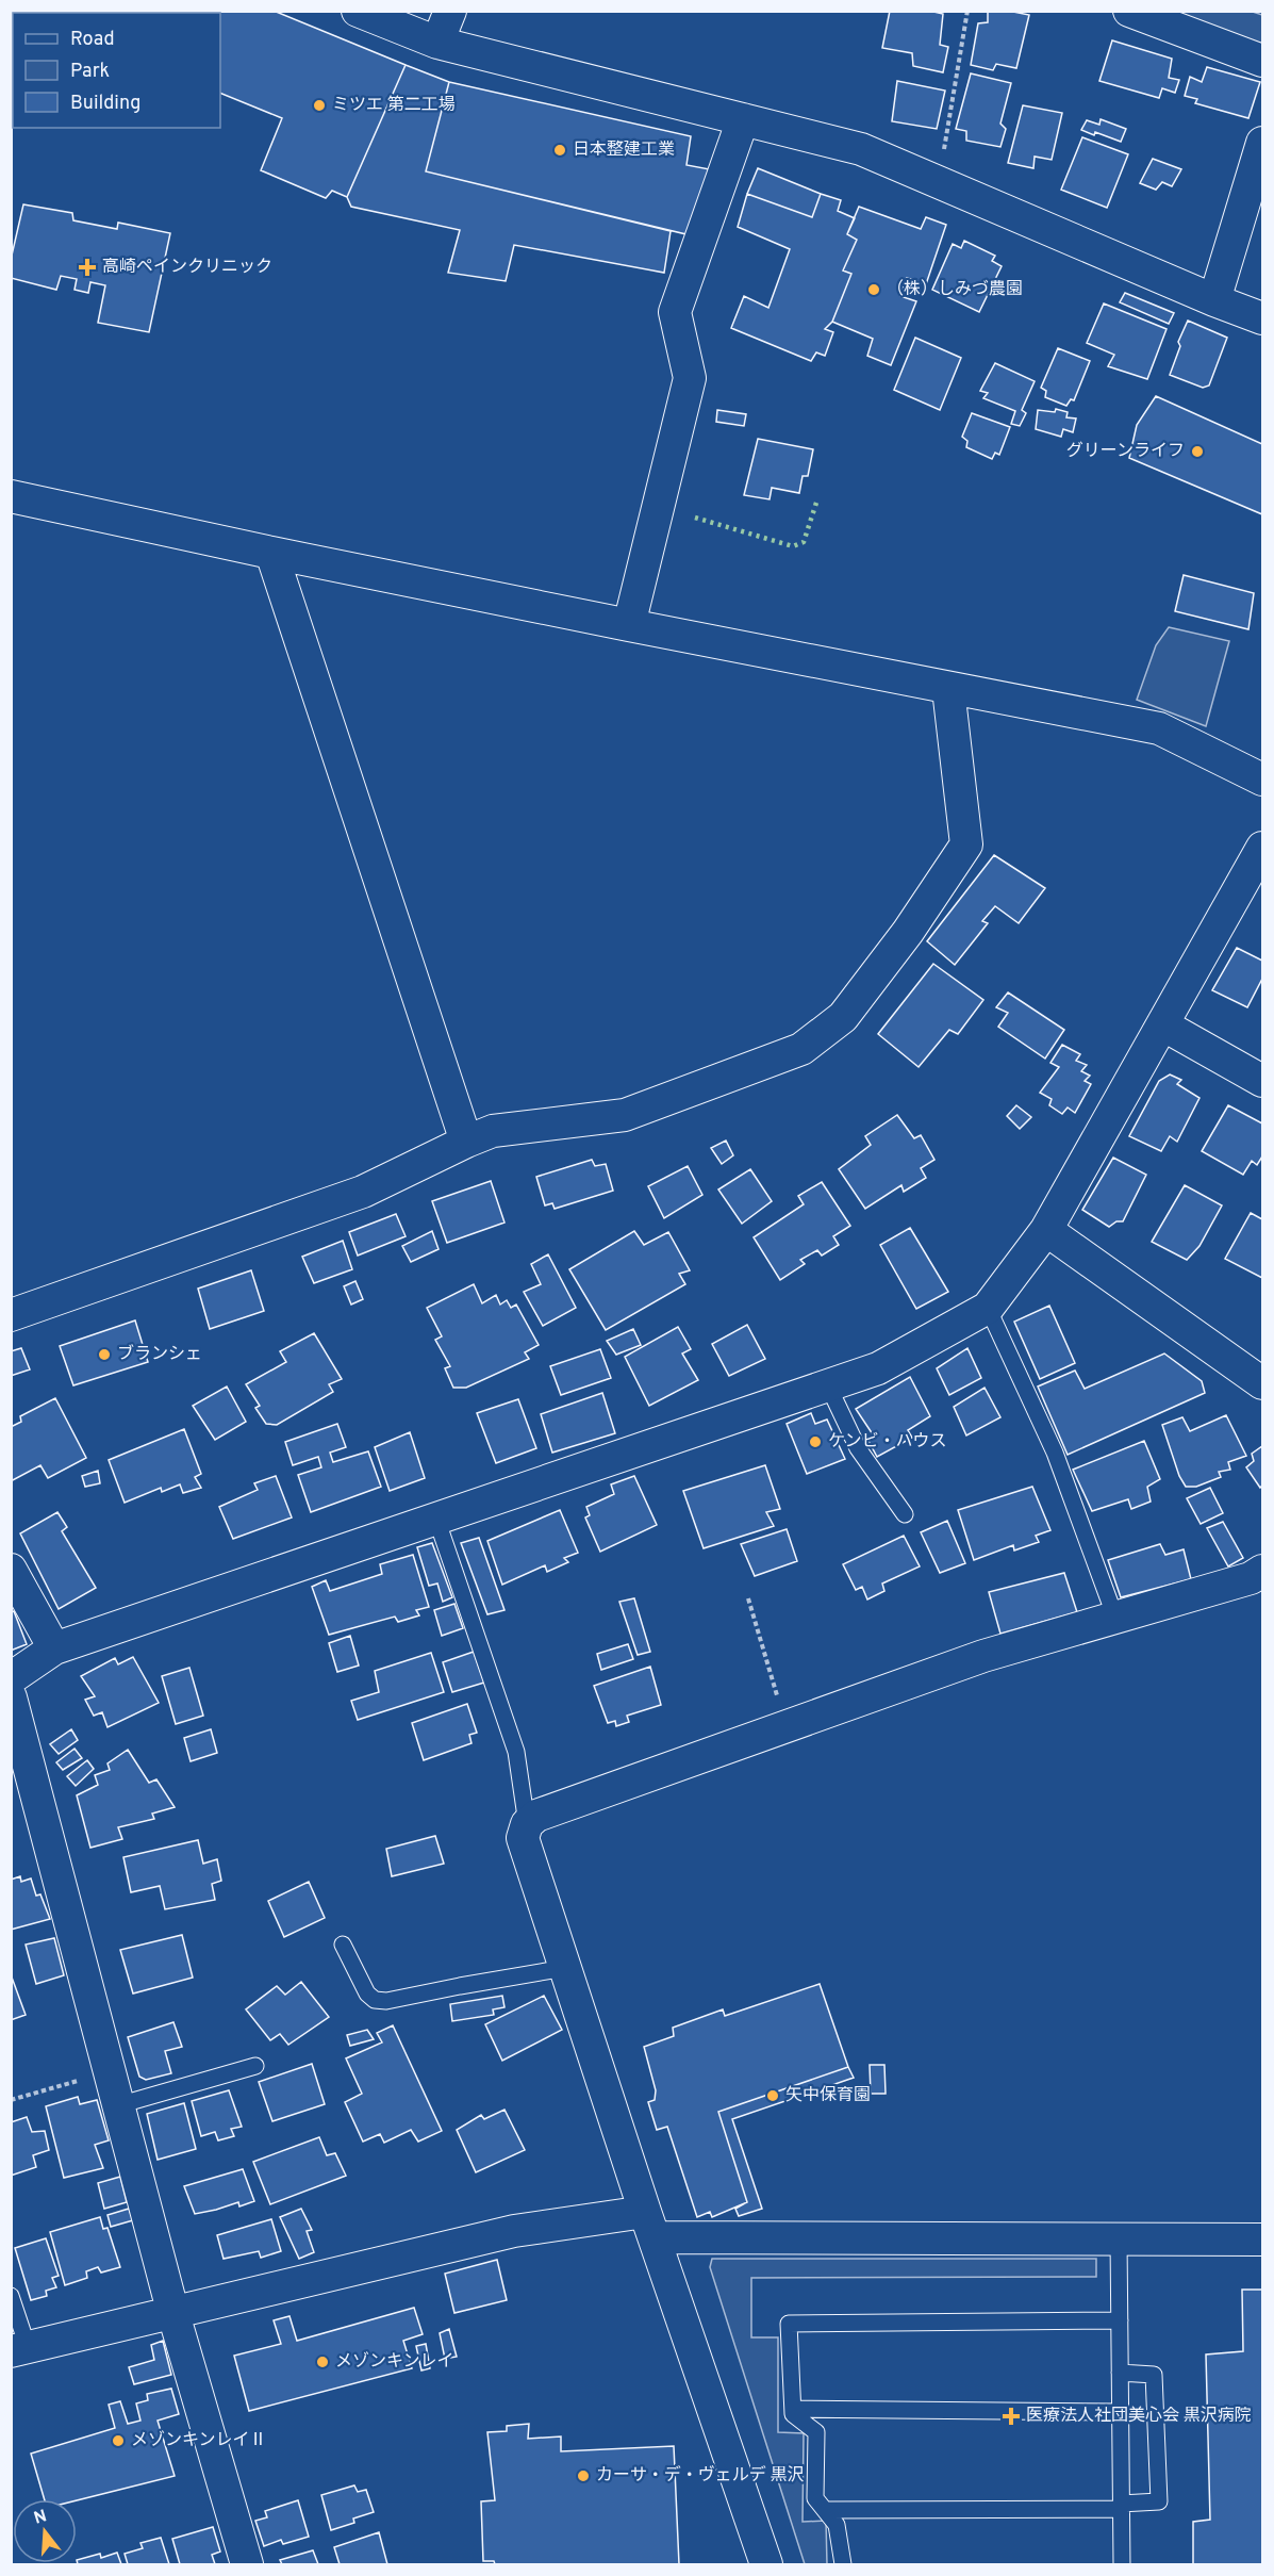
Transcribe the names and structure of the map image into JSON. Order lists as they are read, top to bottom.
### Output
{
  "places": {
    "other": [
      "ミツエ 第二工場",
      "日本整建工業",
      "（株）しみづ農園",
      "グリーンライフ",
      "ブランシェ",
      "ケンビ・ハウス",
      "矢中保育園",
      "メゾンキンレイ",
      "メゾンキンレイⅡ",
      "カーサ・デ・ヴェルデ 黒沢"
    ],
    "health": ["高崎ペインクリニック", "医療法人社団美心会 黒沢病院"]
  },
  "legend": ["Road", "Park", "Building"],
  "north": "top"
}
